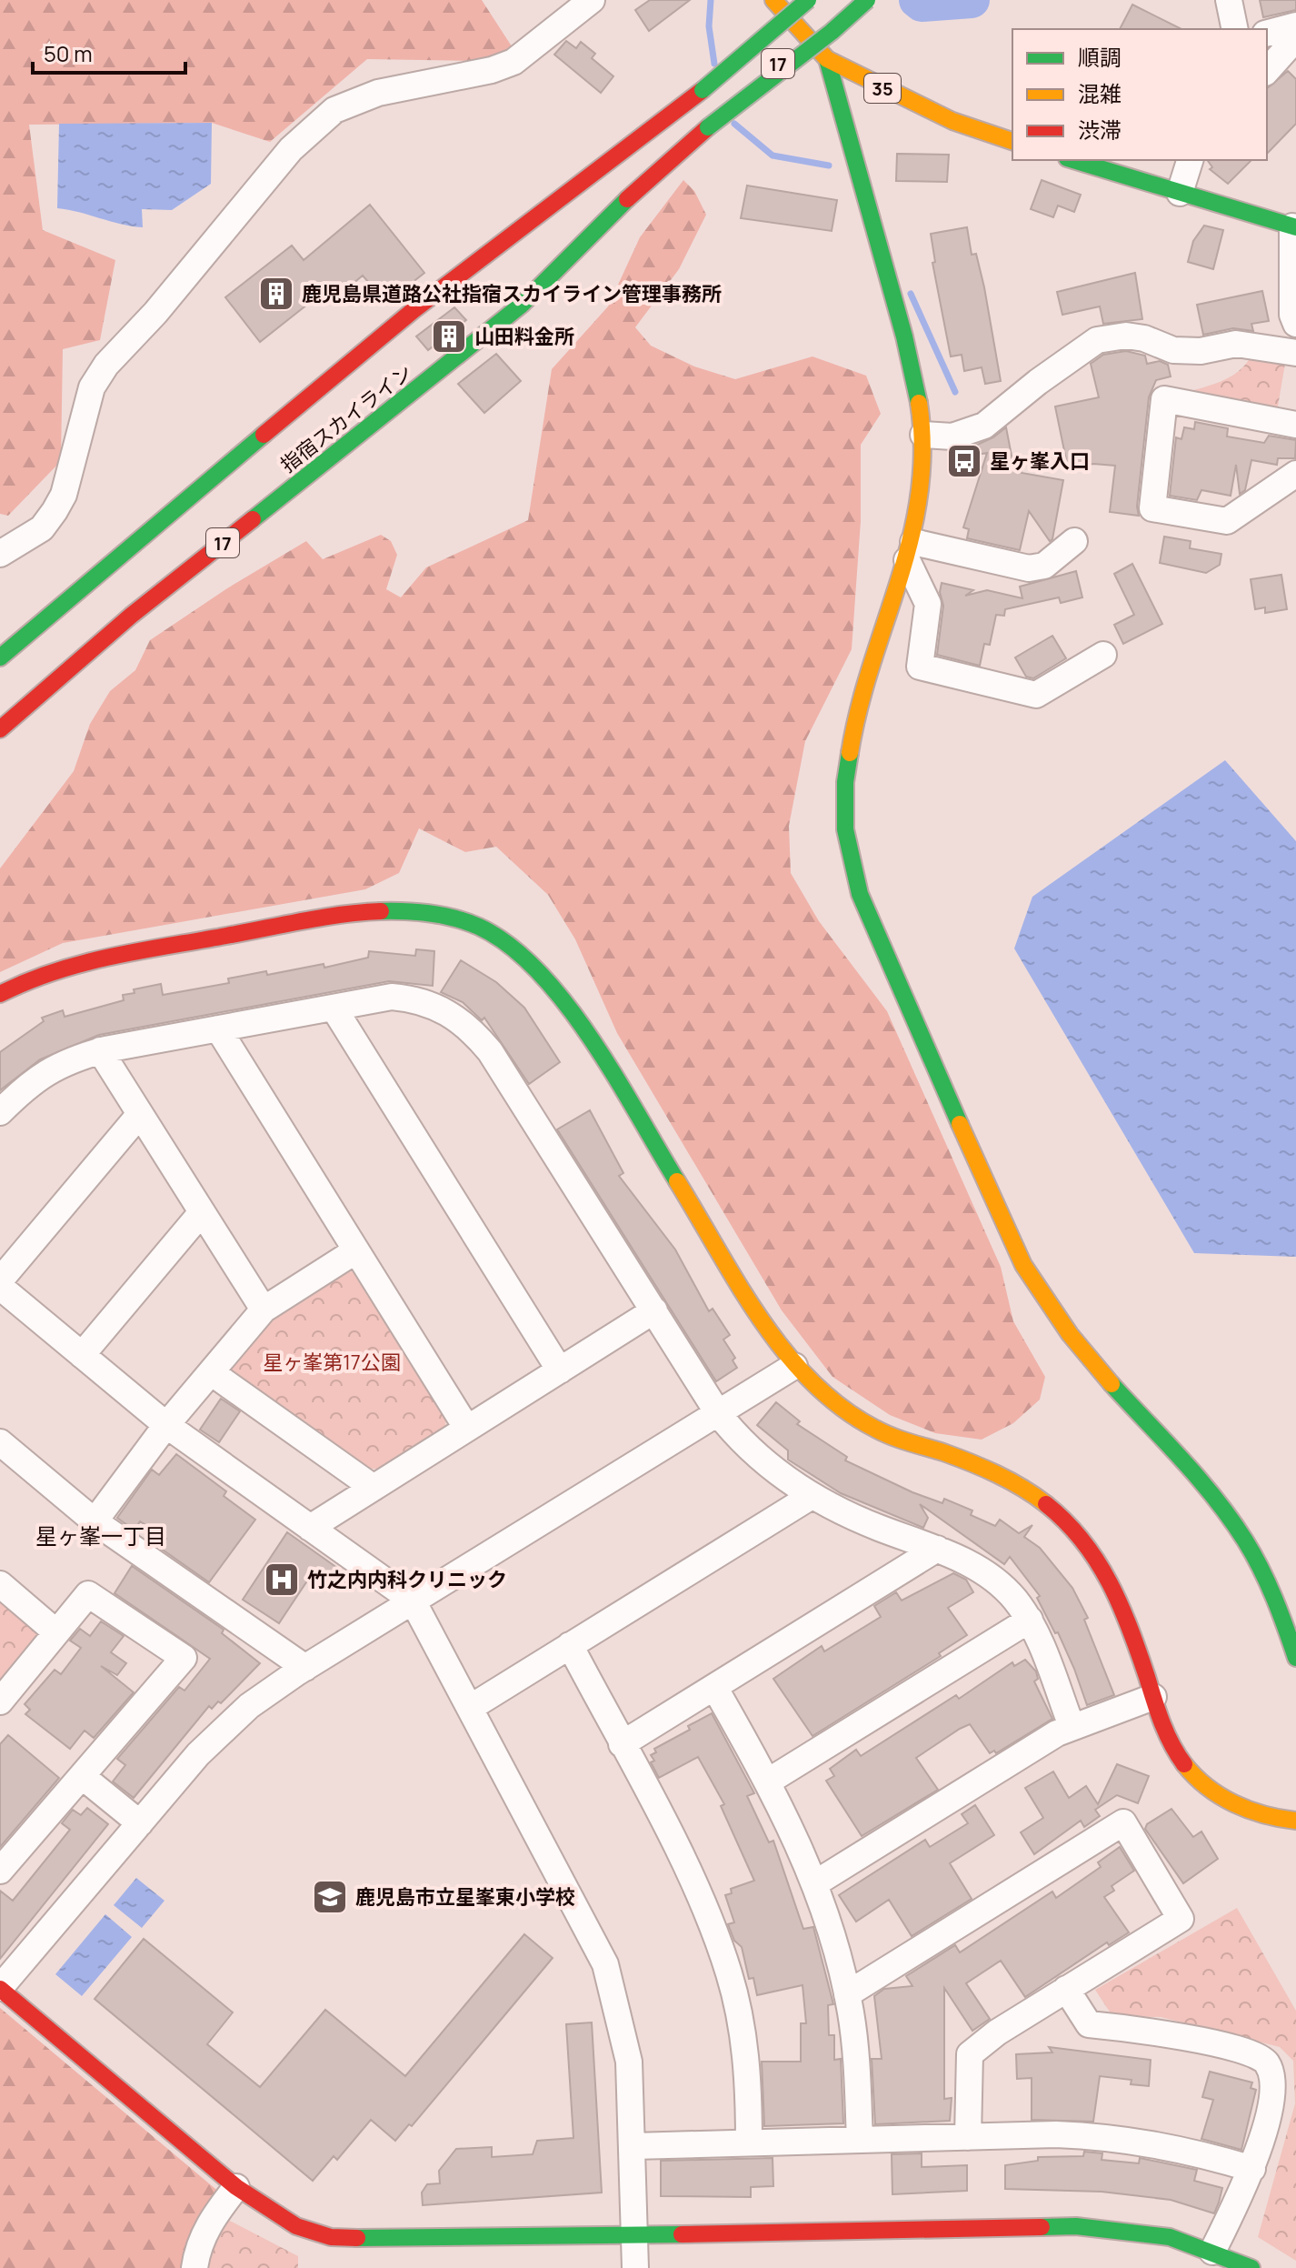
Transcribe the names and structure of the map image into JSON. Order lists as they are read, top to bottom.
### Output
{
  "streets": {
    "main road": ["17", "35", "指宿スカイライン"]
  },
  "crossings": [
    ["17", "指宿スカイライン"]
  ],
  "districts": ["星ヶ峯一丁目"],
  "parks": ["星ヶ峯第17公園"],
  "places": {
    "building": ["鹿児島県道路公社指宿スカイライン管理事務所", "山田料金所"],
    "bus stop": ["星ヶ峯入口"],
    "hospital": ["竹之内内科クリニック"],
    "school or university": ["鹿児島市立星峯東小学校"]
  },
  "legend": ["順調", "混雑", "渋滞"],
  "scale_bar": "50 m"
}
